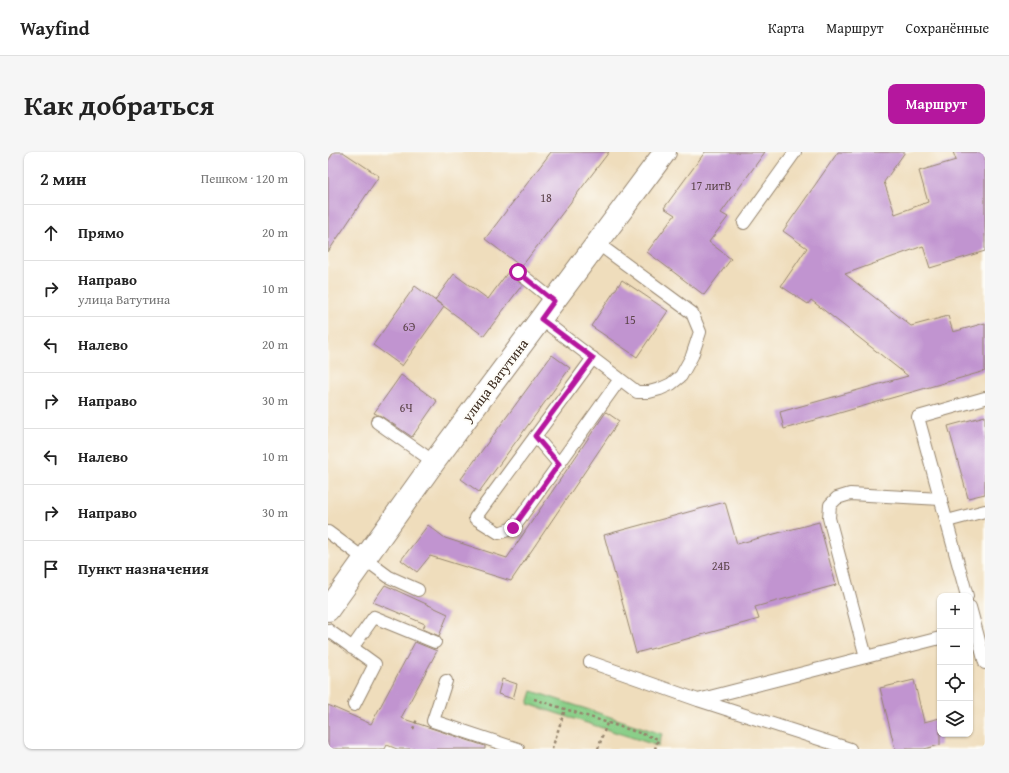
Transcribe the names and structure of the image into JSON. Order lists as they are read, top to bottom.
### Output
{
  "streets": {
    "street": ["улица Ватутина"]
  },
  "house_numbers": [
    "17 литВ",
    "18",
    "15",
    "6Э",
    "6Ч",
    "24Б"
  ],
  "page": {
    "header": "Wayfind",
    "nav": ["Карта", "Маршрут", "Сохранённые"],
    "title": "Как добраться",
    "buttons": "Маршрут",
    "heading": ["2 мин", "Пешком · 120 m"],
    "list": [
      ["Прямо", "20 m"],
      ["Направо", "улица Ватутина", "10 m"],
      ["Налево", "20 m"],
      ["Направо", "30 m"],
      ["Налево", "10 m"],
      ["Направо", "30 m"],
      "Пункт назначения"
    ],
    "map_buttons": ["+", "−"]
  }
}
